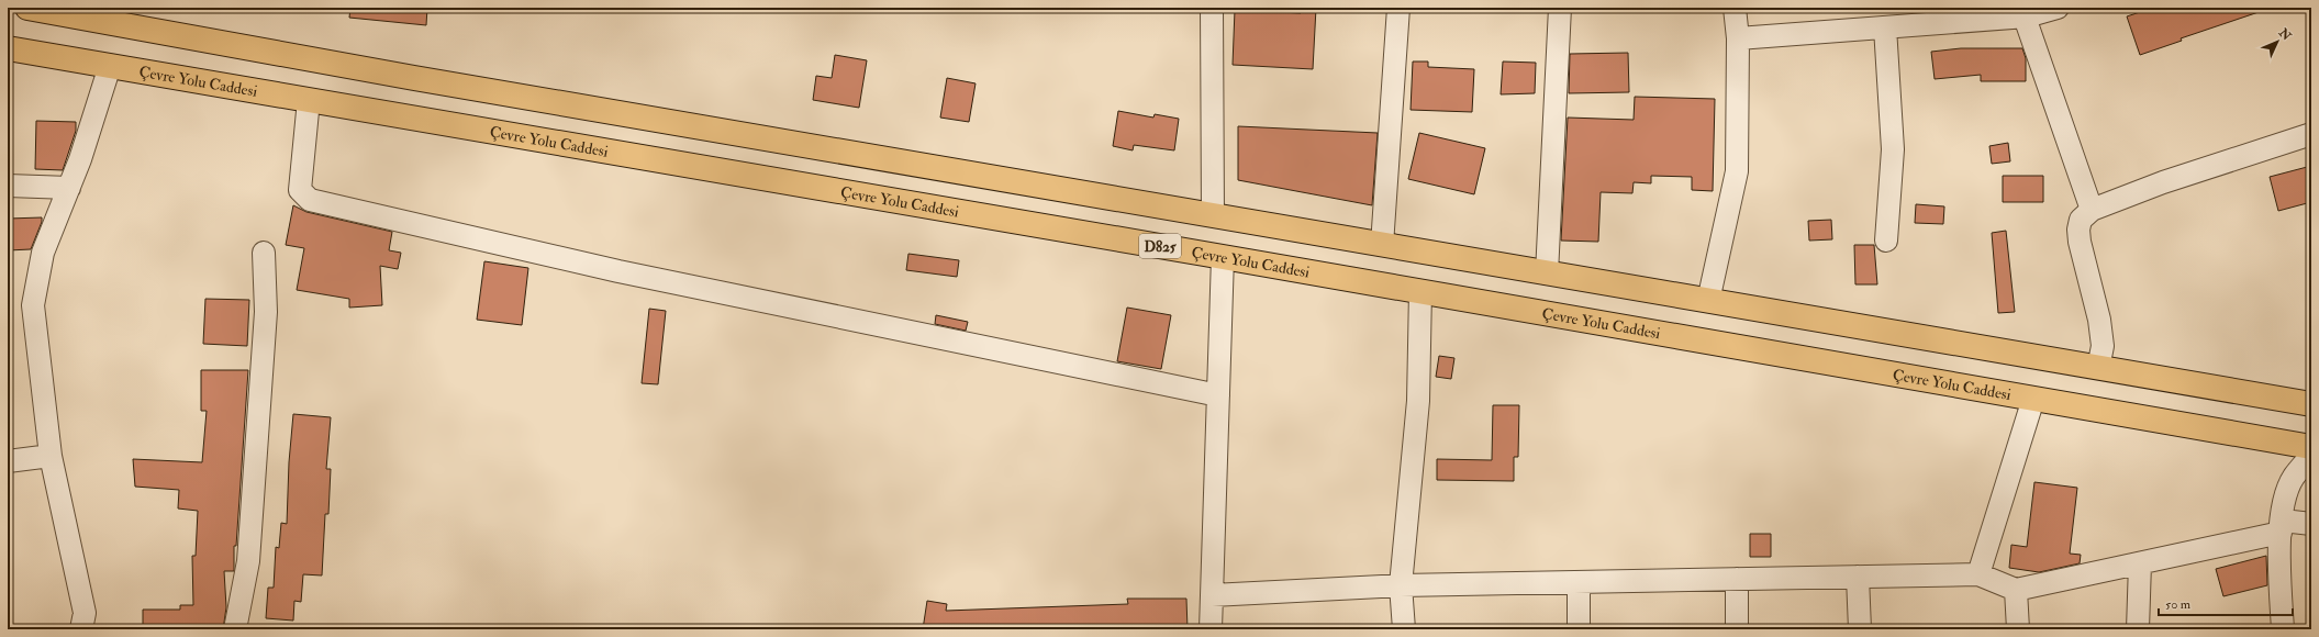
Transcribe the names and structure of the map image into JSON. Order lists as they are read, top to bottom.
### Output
{
  "streets": {
    "highway": ["Çevre Yolu Caddesi", "D825"]
  },
  "scale_bar": "50 m",
  "north": "top right"
}
